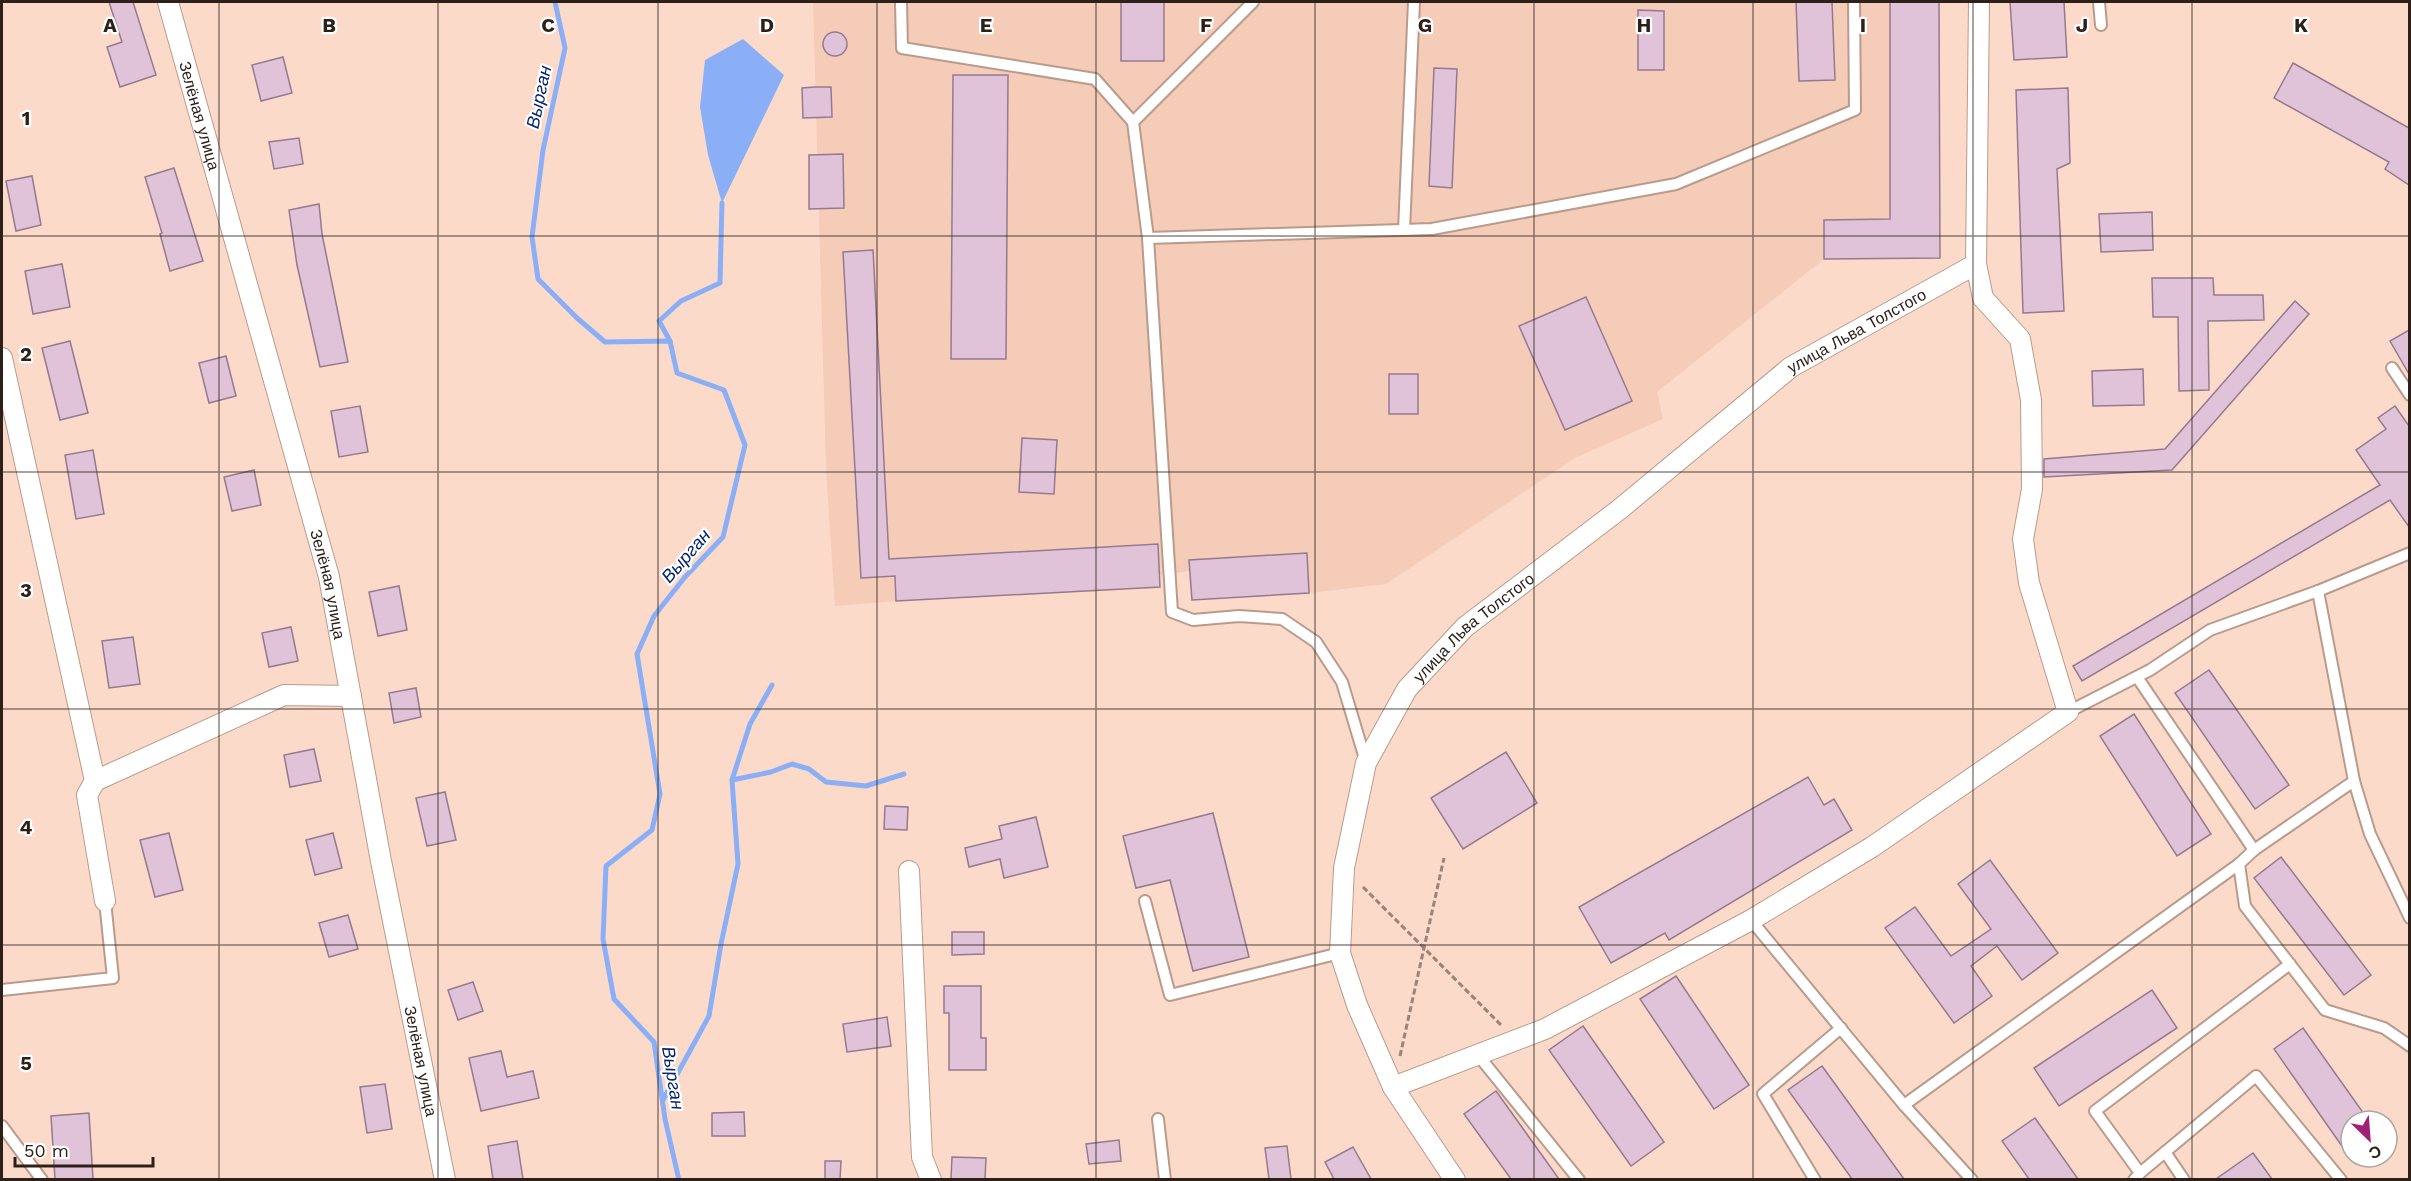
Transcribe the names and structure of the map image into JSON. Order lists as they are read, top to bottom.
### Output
{
  "streets": {
    "street": ["Зелёная улица", "улица Льва Толстого"]
  },
  "water": ["Вырган"],
  "scale_bar": "50 m",
  "north": "bottom right",
  "grid": {
    "columns": [
      "A",
      "B",
      "C",
      "D",
      "E",
      "F",
      "G",
      "H",
      "I",
      "J",
      "K"
    ],
    "rows": [
      "1",
      "2",
      "3",
      "4",
      "5"
    ]
  }
}
